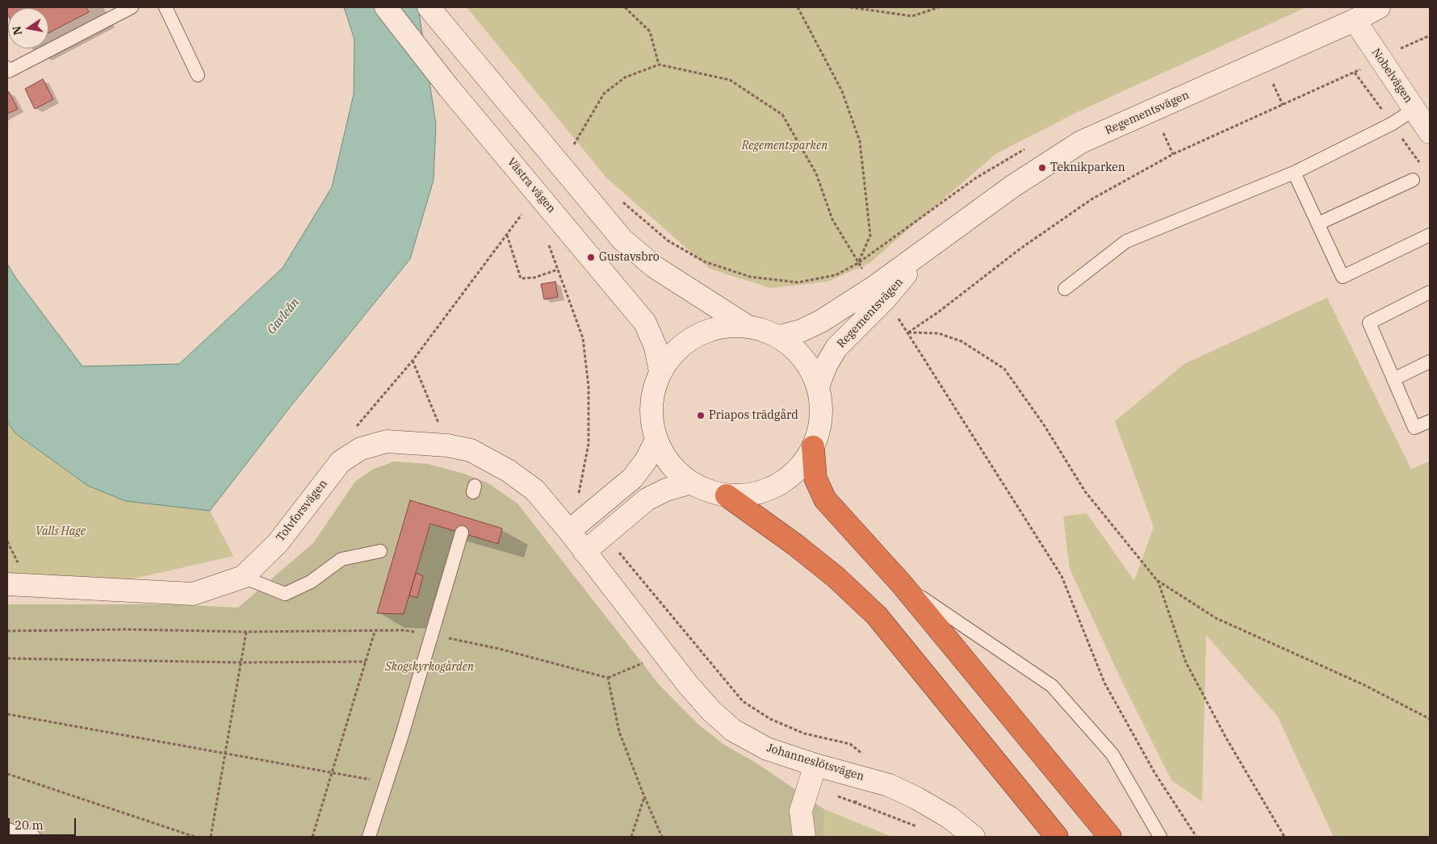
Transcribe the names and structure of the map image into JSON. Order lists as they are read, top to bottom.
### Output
{
  "streets": {
    "main road": [
      "Nobelvägen",
      "Regementsvägen",
      "Västra vägen",
      "Tolvforsvägen",
      "Johanneslötsvägen"
    ]
  },
  "crossings": [
    ["Nobelvägen", "Regementsvägen"],
    ["Tolvforsvägen", "Johanneslötsvägen"]
  ],
  "water": ["Gavleån"],
  "parks": ["Regementsparken", "Valls Hage", "Skogskyrkogården"],
  "places": ["Teknikparken", "Gustavsbro", "Priapos trädgård"],
  "scale_bar": "20 m",
  "north": "left"
}
